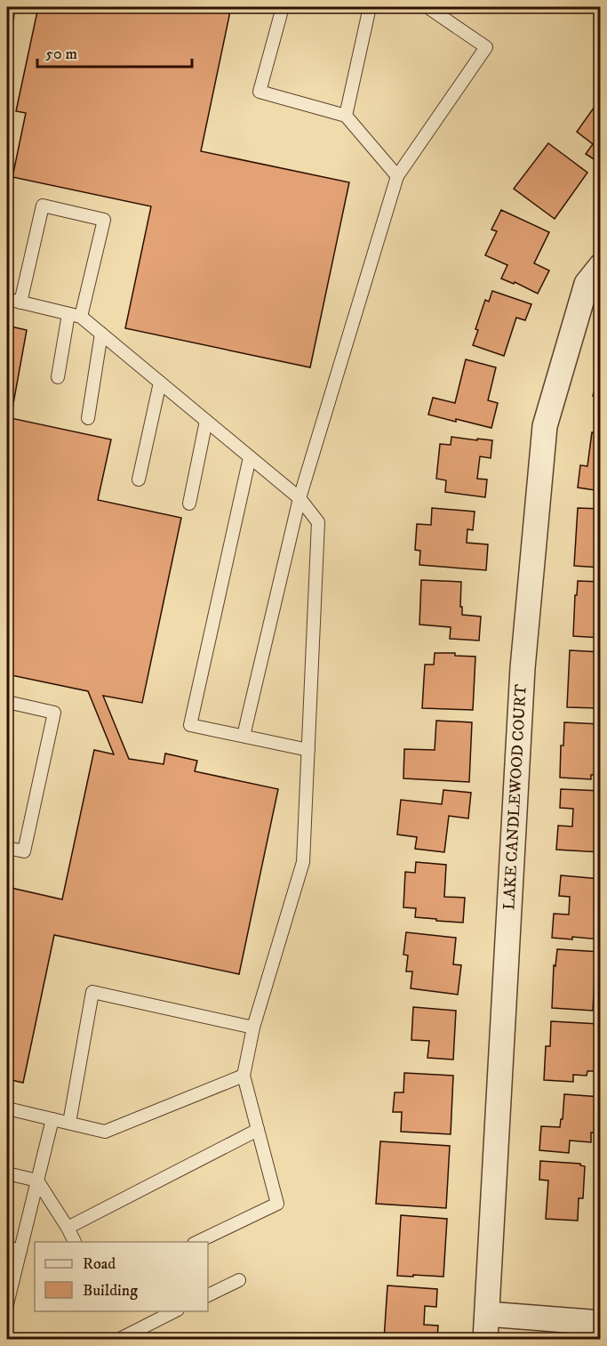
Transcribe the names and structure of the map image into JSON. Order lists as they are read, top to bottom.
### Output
{
  "streets": {
    "street": ["LAKE CANDLEWOOD COURT"]
  },
  "legend": ["Road", "Building"],
  "scale_bar": "50 m"
}
